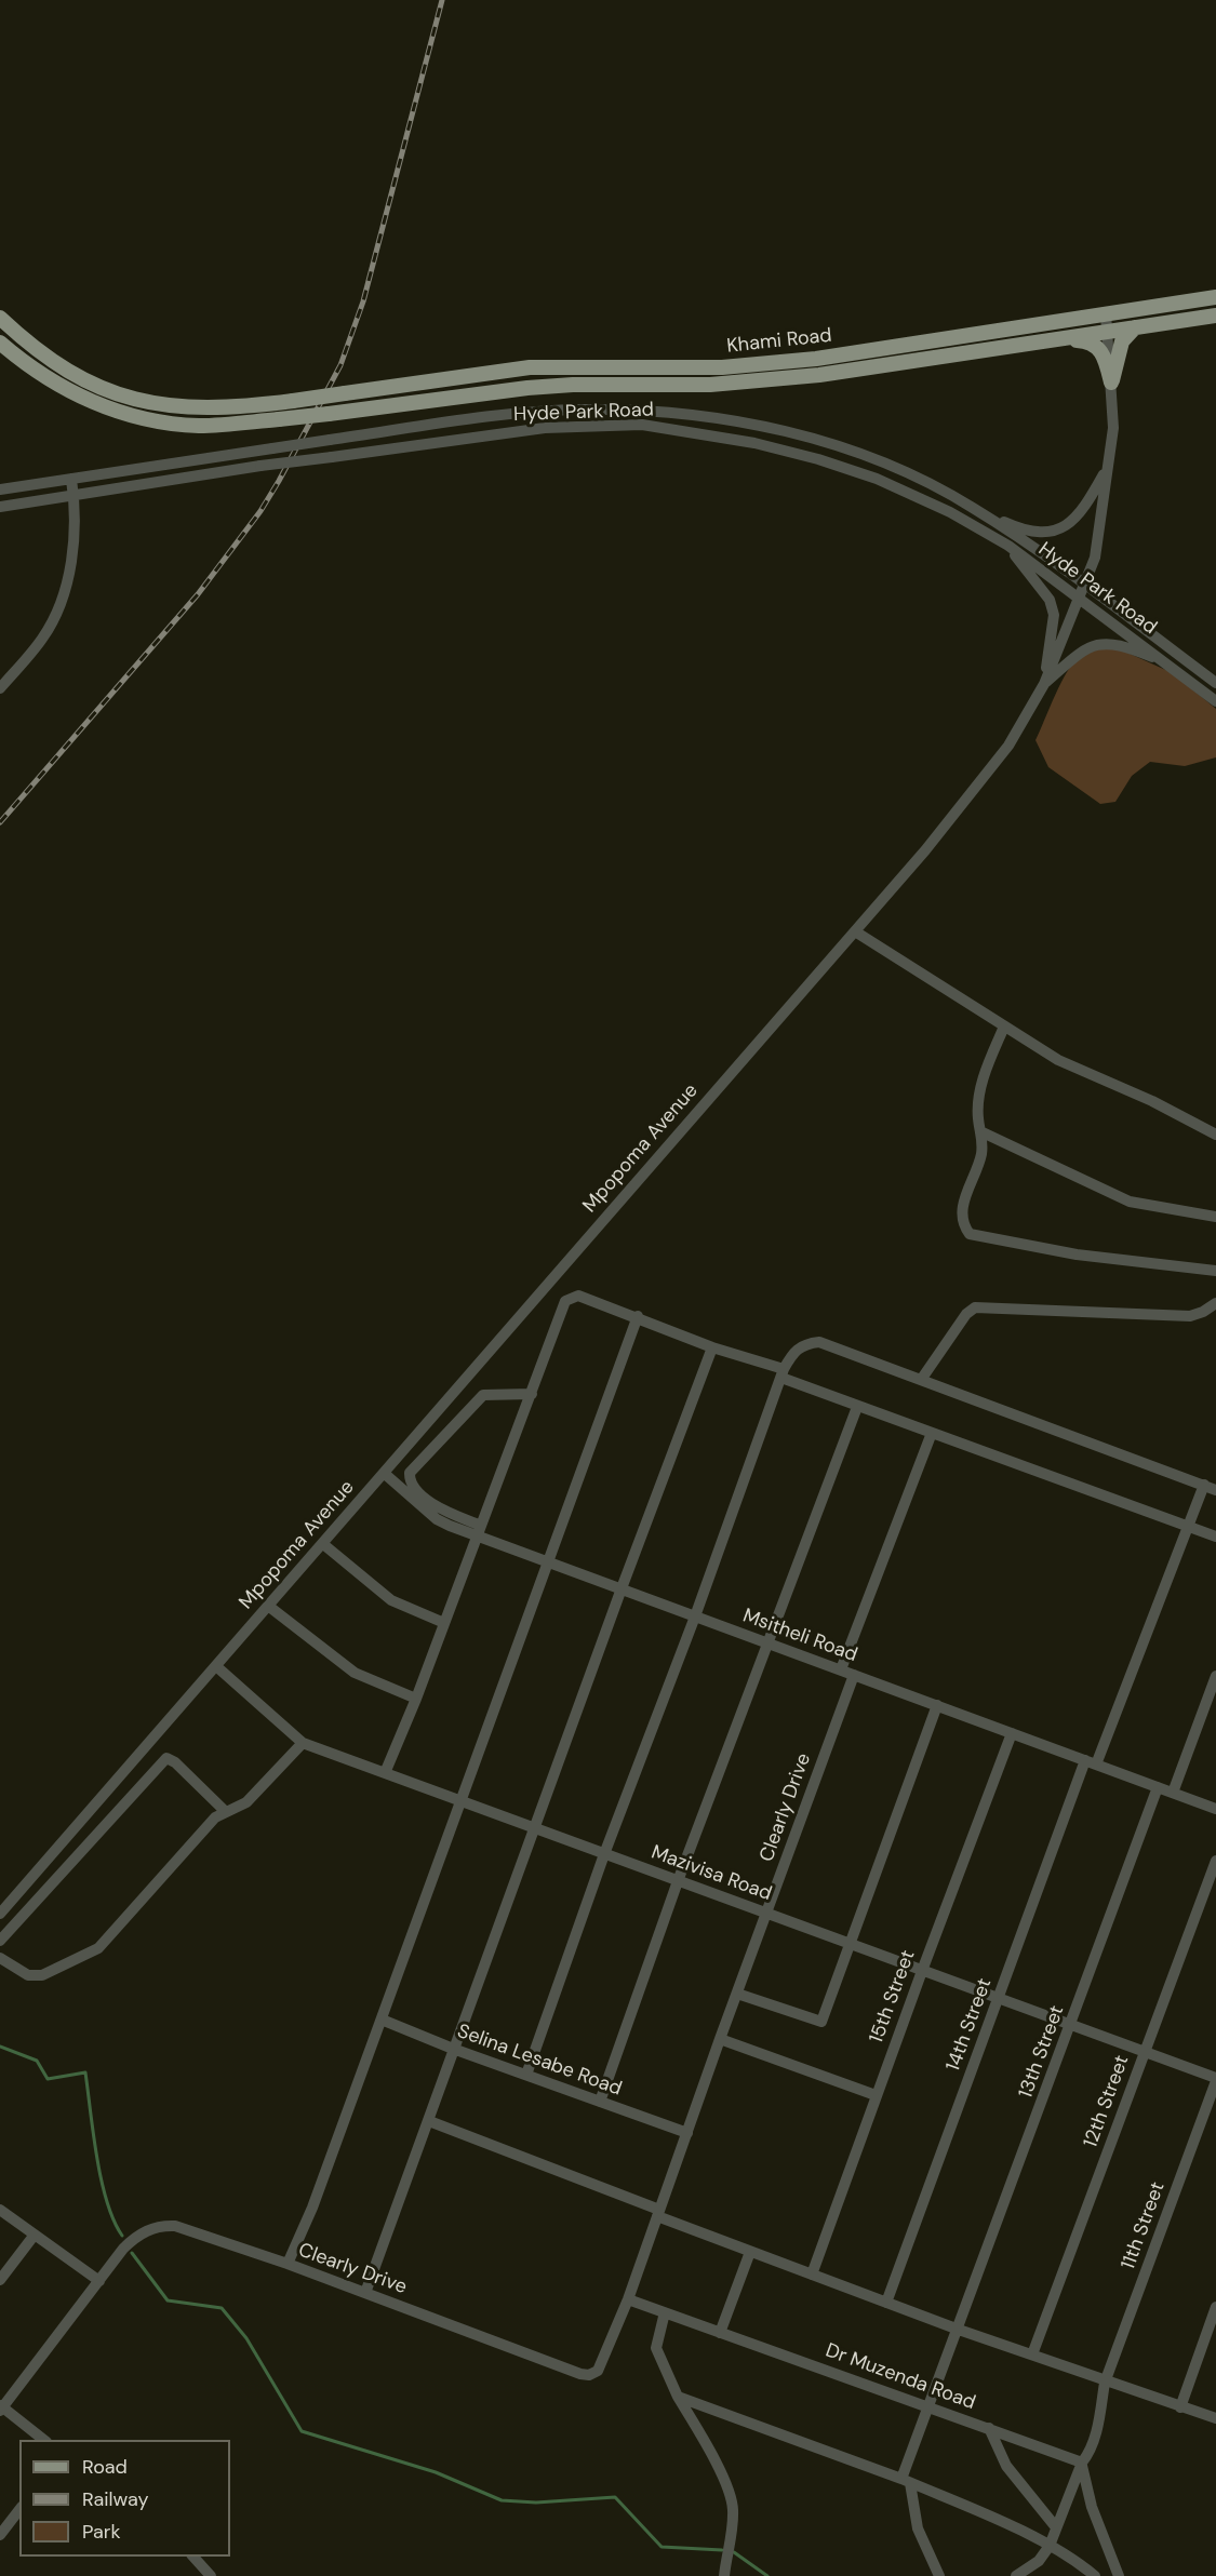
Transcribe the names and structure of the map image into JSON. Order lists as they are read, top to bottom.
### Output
{
  "streets": {
    "main road": ["Khami Road"],
    "street": [
      "Hyde Park Road",
      "Mpopoma Avenue",
      "Msitheli Road",
      "Clearly Drive",
      "Mazivisa Road",
      "15th Street",
      "14th Street",
      "13th Street",
      "Selina Lesabe Road",
      "12th Street",
      "11th Street",
      "Dr Muzenda Road"
    ]
  },
  "crossings": [
    ["Khami Road", "Mpopoma Avenue"],
    ["Hyde Park Road", "Mpopoma Avenue"],
    ["Mpopoma Avenue", "Msitheli Road"],
    ["Mpopoma Avenue", "Mazivisa Road"],
    ["Msitheli Road", "Clearly Drive"],
    ["Msitheli Road", "15th Street"],
    ["Msitheli Road", "14th Street"],
    ["Msitheli Road", "13th Street"],
    ["Clearly Drive", "Mazivisa Road"],
    ["Clearly Drive", "Selina Lesabe Road"],
    ["Clearly Drive", "Dr Muzenda Road"],
    ["Mazivisa Road", "15th Street"],
    ["Mazivisa Road", "14th Street"],
    ["Mazivisa Road", "13th Street"],
    ["Mazivisa Road", "12th Street"],
    ["Mazivisa Road", "11th Street"],
    ["13th Street", "Dr Muzenda Road"]
  ],
  "legend": ["Road", "Railway", "Park"]
}
